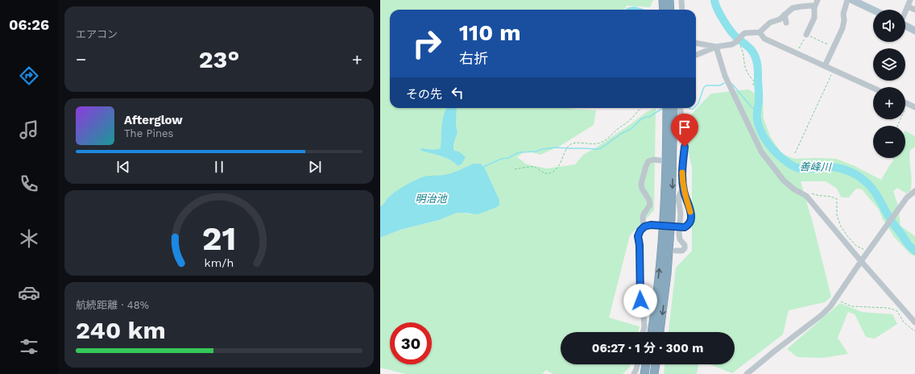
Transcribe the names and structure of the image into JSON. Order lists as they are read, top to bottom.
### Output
{
  "water": ["善峰川", "明治池"],
  "page": {
    "tabs": "06:26",
    "tile": [
      "エアコン",
      ["航続距離 · 48%", "240 km"]
    ],
    "map_buttons": ["+", "−"],
    "turn": ["110 m", "右折"],
    "heat": ["−", "23°", "+"],
    "then": "その先",
    "song": ["Afterglow", "The Pines"],
    "limit": "30",
    "trip": "06:27 · 1 分 · 300 m",
    "gauge": ["21", "km/h"]
  }
}
